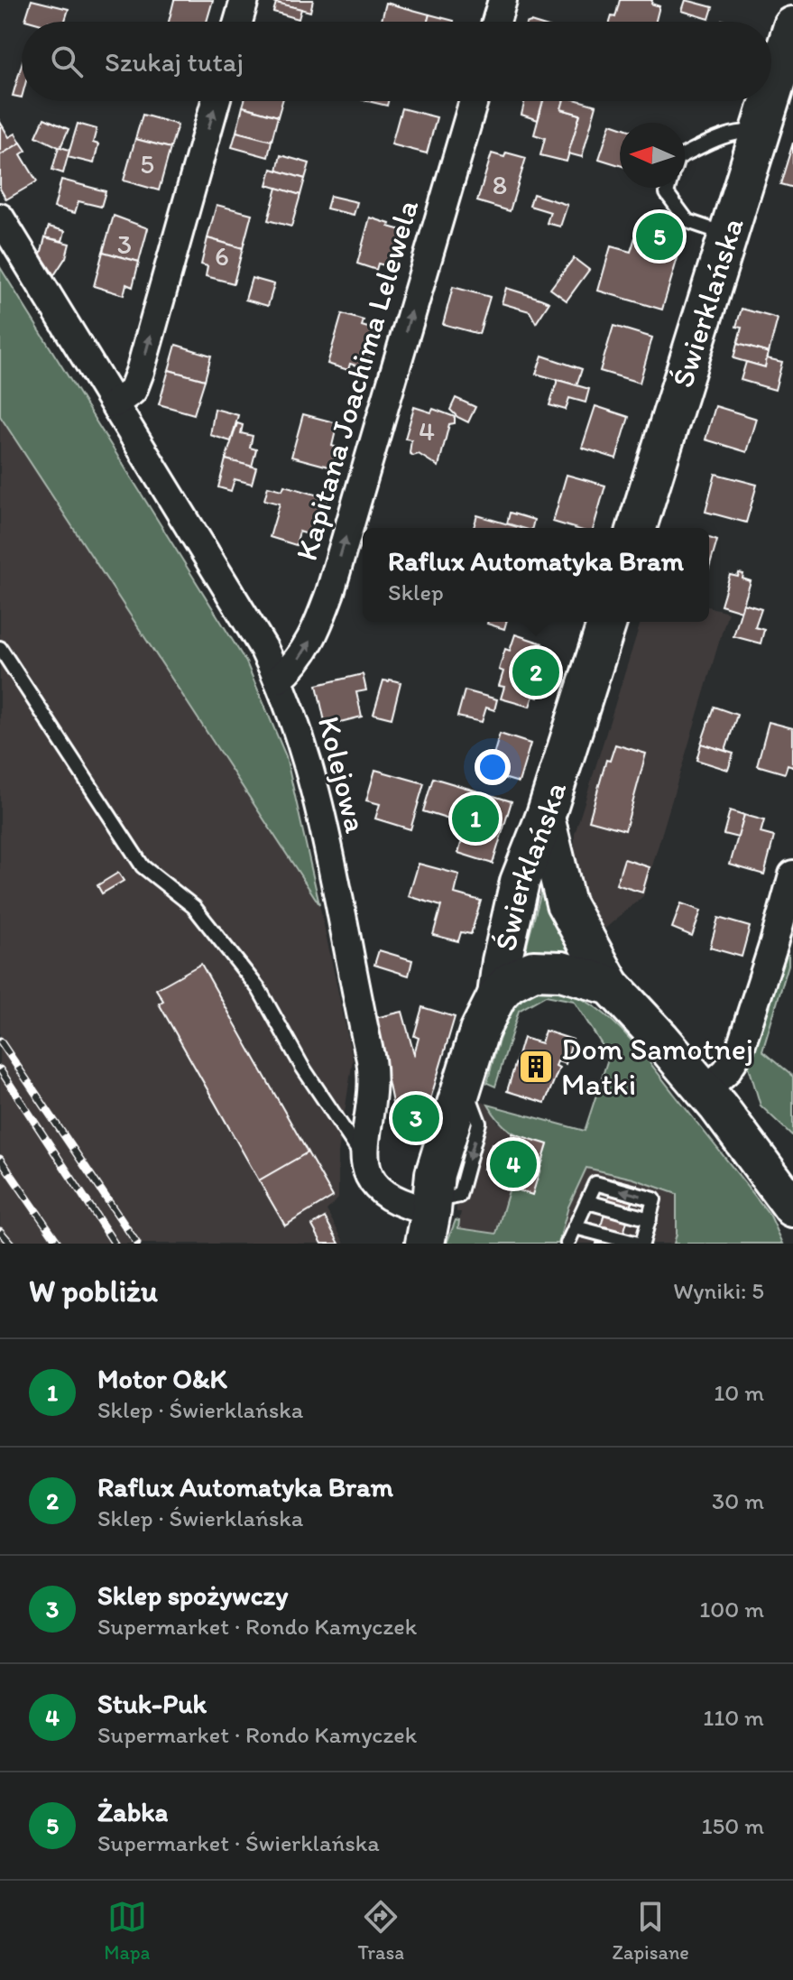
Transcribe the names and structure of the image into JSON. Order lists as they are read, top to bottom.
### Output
{
  "streets": {
    "main road": ["Świerklańska"],
    "street": ["Kapitana Joachima Lelewela", "Kolejowa"]
  },
  "crossings": [
    ["Kapitana Joachima Lelewela", "Kolejowa"]
  ],
  "one_way": ["Kapitana Joachima Lelewela"],
  "places": {
    "building": ["Dom Samotnej Matki"]
  },
  "house_numbers": [
    "5",
    "8",
    "3",
    "6",
    "4"
  ],
  "north": "left",
  "page": {
    "search": "Szukaj tutaj",
    "pins": [
      "5",
      "2",
      "1",
      "3",
      "4"
    ],
    "popup": ["Raflux Automatyka Bram", "Sklep"],
    "heading": ["W pobliżu", "Wyniki: 5"],
    "list": [
      {
        "mark": "1",
        "name": "Motor O&K",
        "note": "Sklep · Świerklańska",
        "value": "10 m"
      },
      {
        "mark": "2",
        "name": "Raflux Automatyka Bram",
        "note": "Sklep · Świerklańska",
        "value": "30 m"
      },
      {
        "mark": "3",
        "name": "Sklep spożywczy",
        "note": "Supermarket · Rondo Kamyczek",
        "value": "100 m"
      },
      {
        "mark": "4",
        "name": "Stuk-Puk",
        "note": "Supermarket · Rondo Kamyczek",
        "value": "110 m"
      },
      {
        "mark": "5",
        "name": "Żabka",
        "note": "Supermarket · Świerklańska",
        "value": "150 m"
      }
    ],
    "nav": ["Mapa", "Trasa", "Zapisane"]
  }
}
